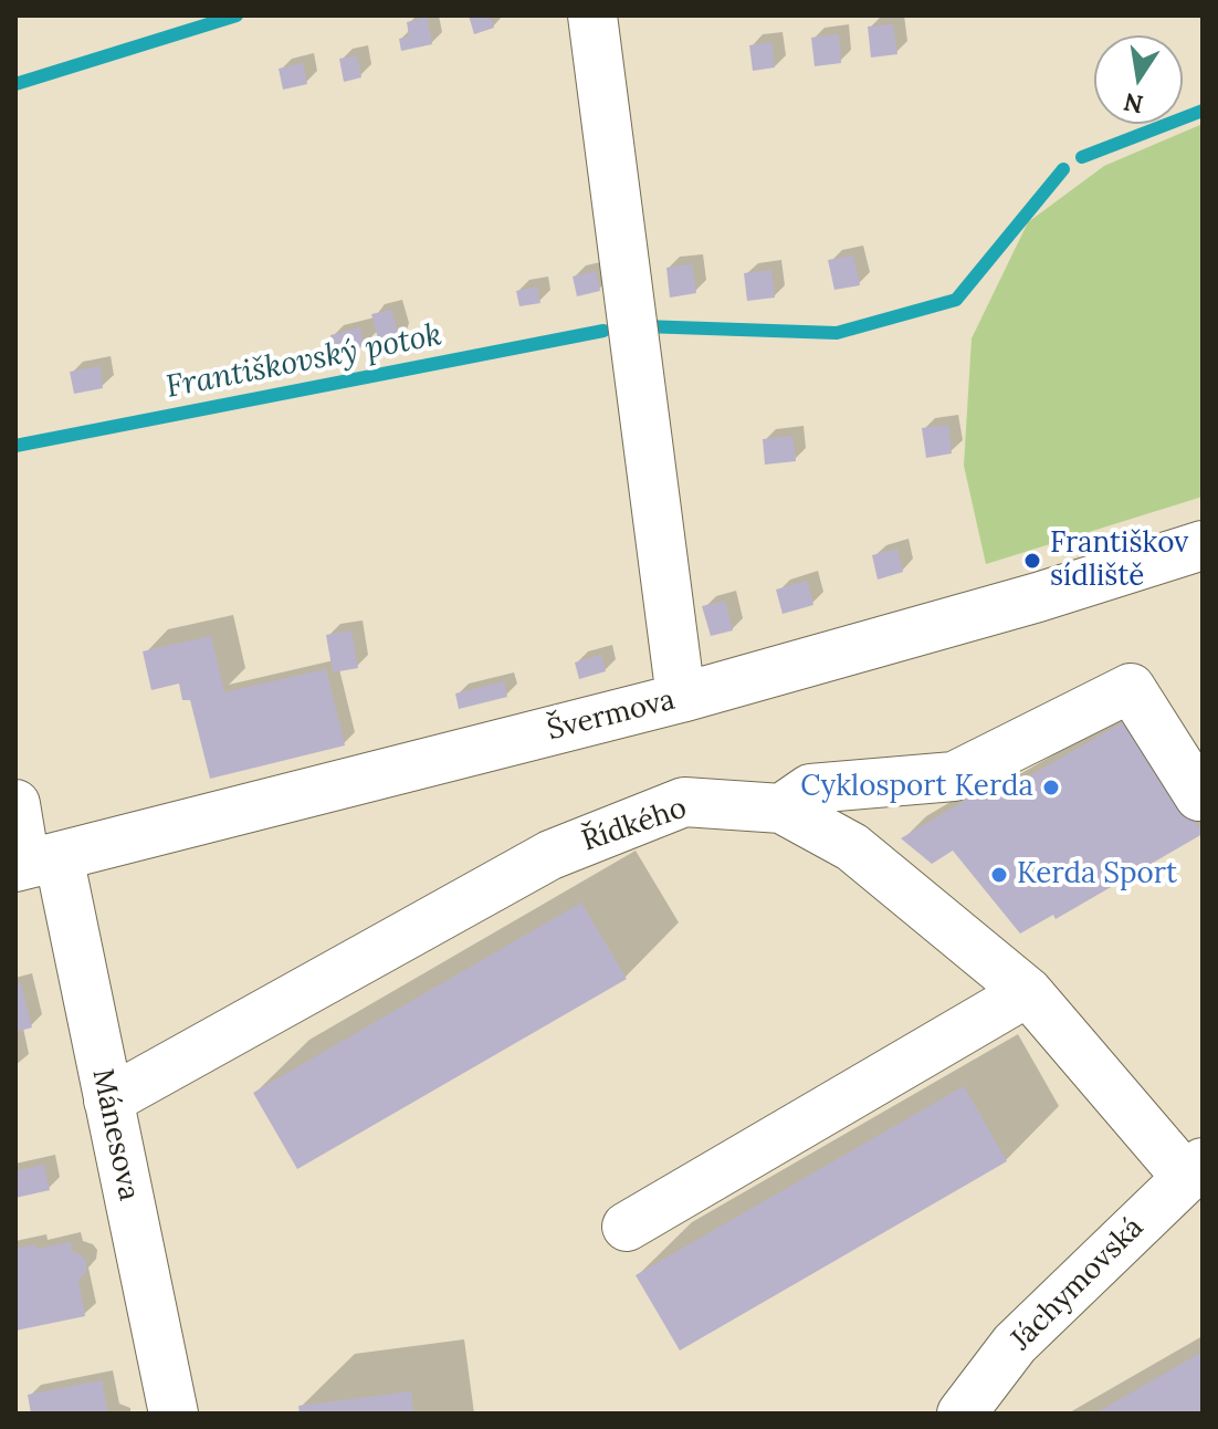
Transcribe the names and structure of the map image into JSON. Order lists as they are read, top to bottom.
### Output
{
  "streets": {
    "street": [
      "Švermova",
      "Řídkého",
      "Mánesova",
      "Jáchymovská"
    ]
  },
  "crossings": [
    ["Švermova", "Mánesova"],
    ["Řídkého", "Mánesova"],
    ["Řídkého", "Jáchymovská"]
  ],
  "water": ["Františkovský potok"],
  "places": ["Františkov sídliště", "Cyklosport Kerda", "Kerda Sport"],
  "north": "bottom"
}
